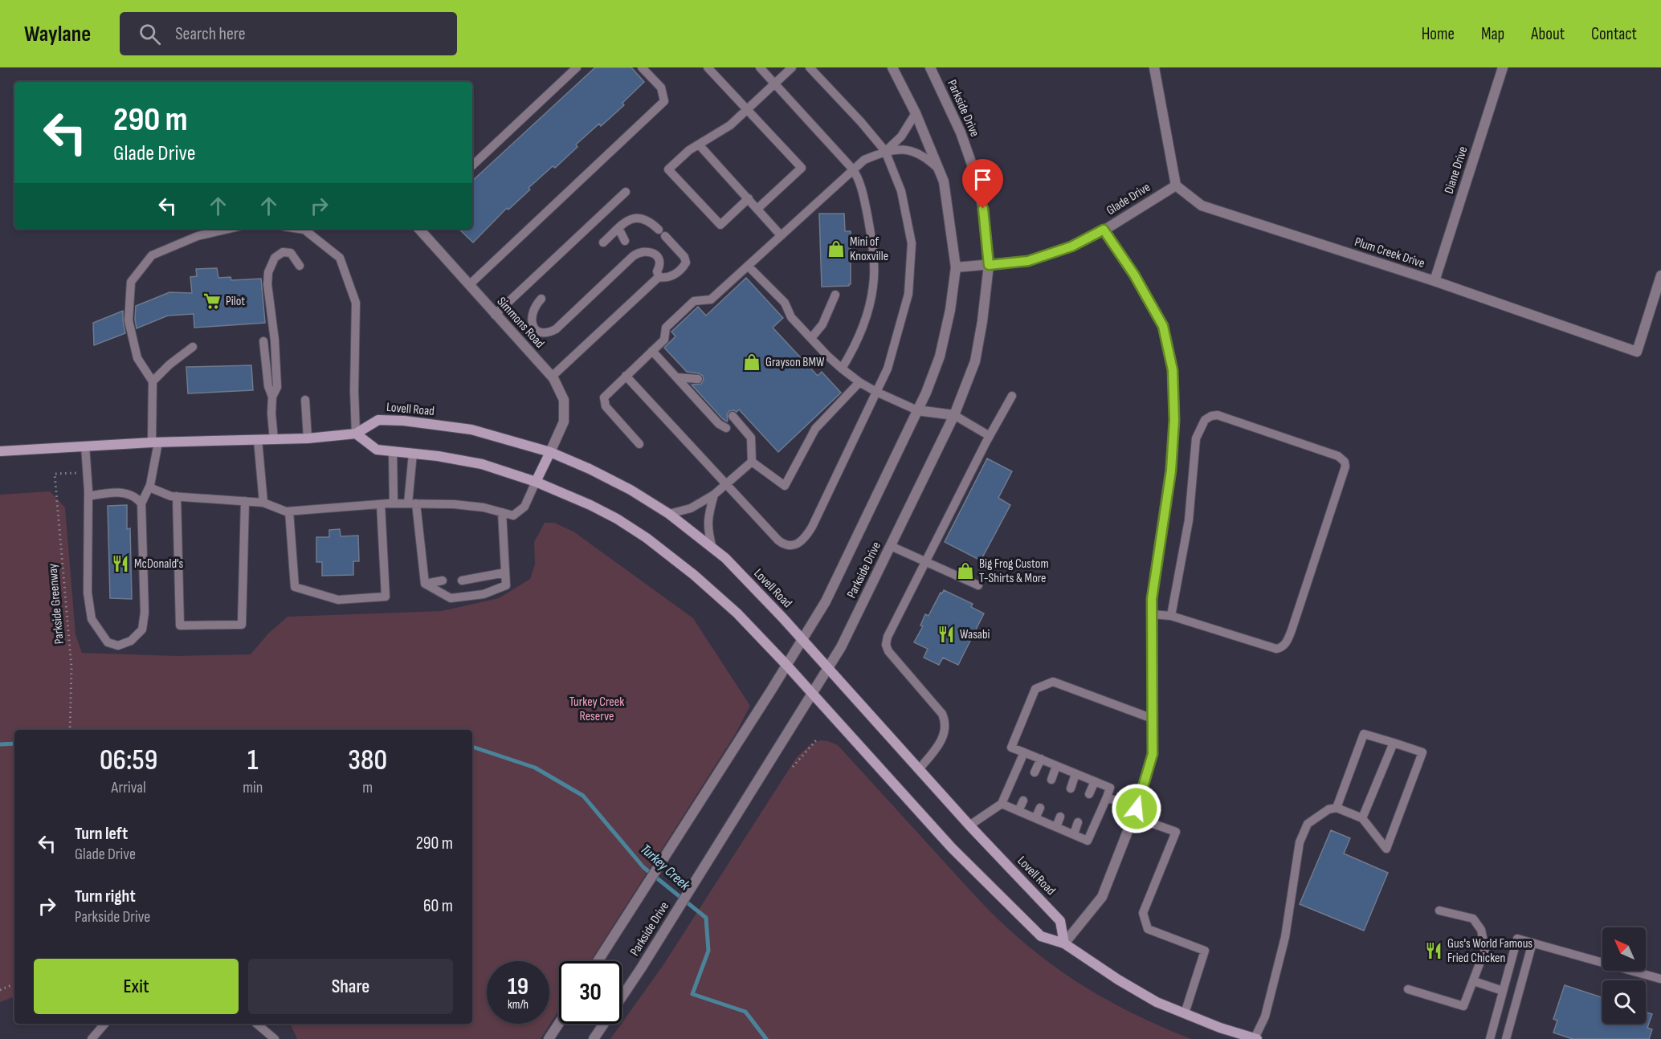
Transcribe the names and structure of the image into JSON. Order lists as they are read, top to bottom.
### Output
{
  "streets": {
    "main road": ["Lovell Road"],
    "street": [
      "Parkside Drive",
      "Diane Drive",
      "Glade Drive",
      "Plum Creek Drive",
      "Simmons Road"
    ],
    "path": ["Parkside Greenway"]
  },
  "crossings": [
    ["Parkside Drive", "Glade Drive"],
    ["Parkside Drive", "Lovell Road"],
    ["Diane Drive", "Plum Creek Drive"],
    ["Glade Drive", "Plum Creek Drive"],
    ["Simmons Road", "Lovell Road"]
  ],
  "water": ["Turkey Creek"],
  "parks": ["Turkey Creek Reserve"],
  "places": {
    "shop": ["Mini of Knoxville", "Grayson BMW", "Big Frog Custom T-Shirts & More"],
    "supermarket": ["Pilot"],
    "restaurant": ["McDonald's", "Wasabi", "Gus's World Famous Fried Chicken"]
  },
  "north": "top left",
  "page": {
    "header": "Waylane",
    "search": "Search here",
    "nav": [
      "Home",
      "Map",
      "About",
      "Contact"
    ],
    "turn": ["290 m", "Glade Drive"],
    "eta": [
      "06:59",
      "Arrival",
      "1",
      "min",
      "380",
      "m"
    ],
    "list": [
      {
        "name": "Turn left",
        "note": "Glade Drive",
        "value": "290 m"
      },
      {
        "name": "Turn right",
        "note": "Parkside Drive",
        "value": "60 m"
      }
    ],
    "buttons": ["Exit", "Share"],
    "speed": "19 km/h",
    "limit": "30"
  }
}
